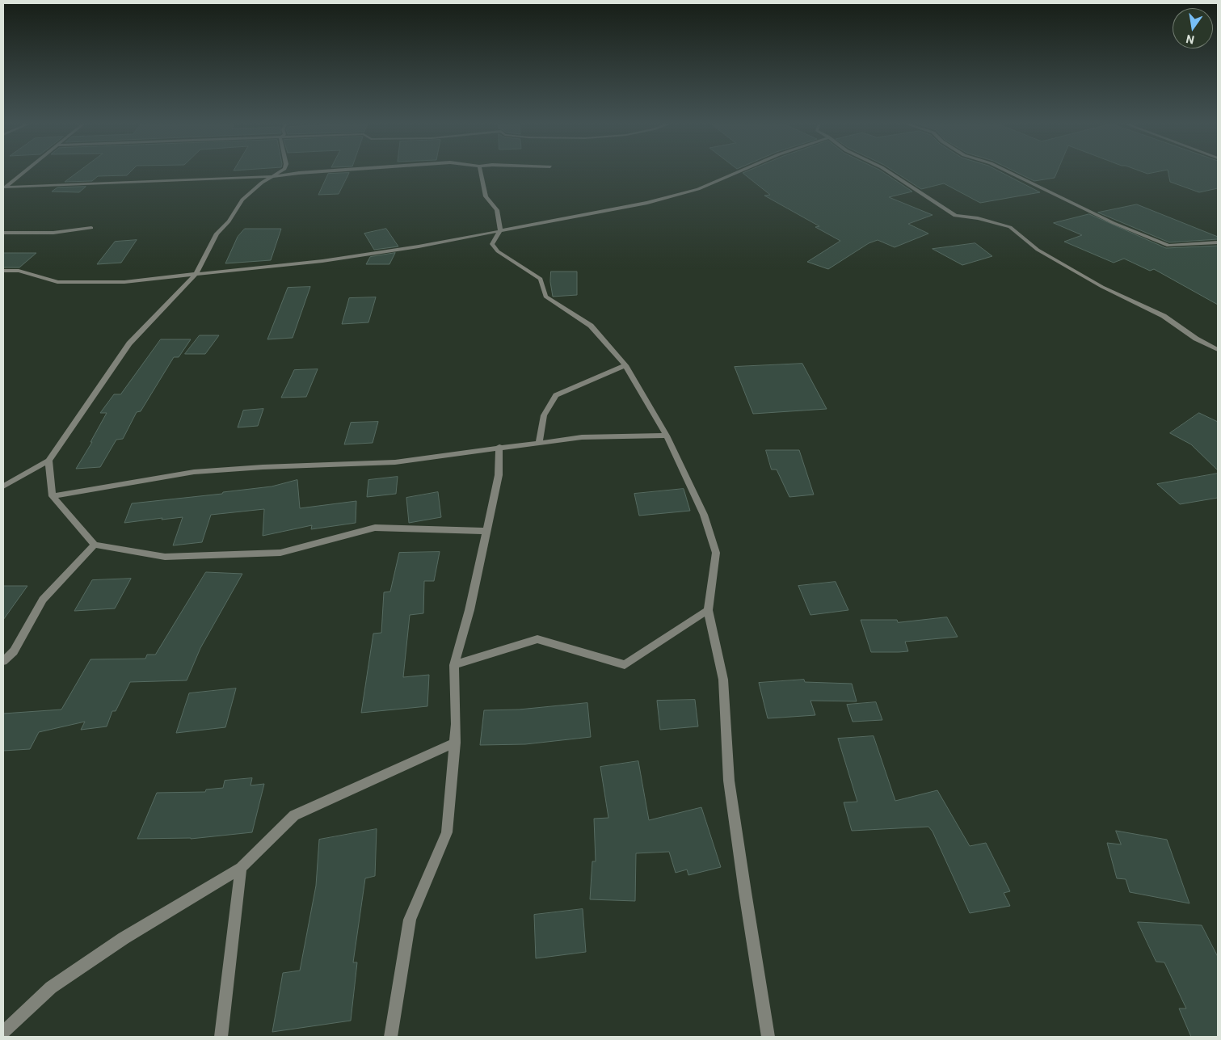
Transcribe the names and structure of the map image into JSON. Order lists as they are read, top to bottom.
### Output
{
  "north": "bottom"
}
